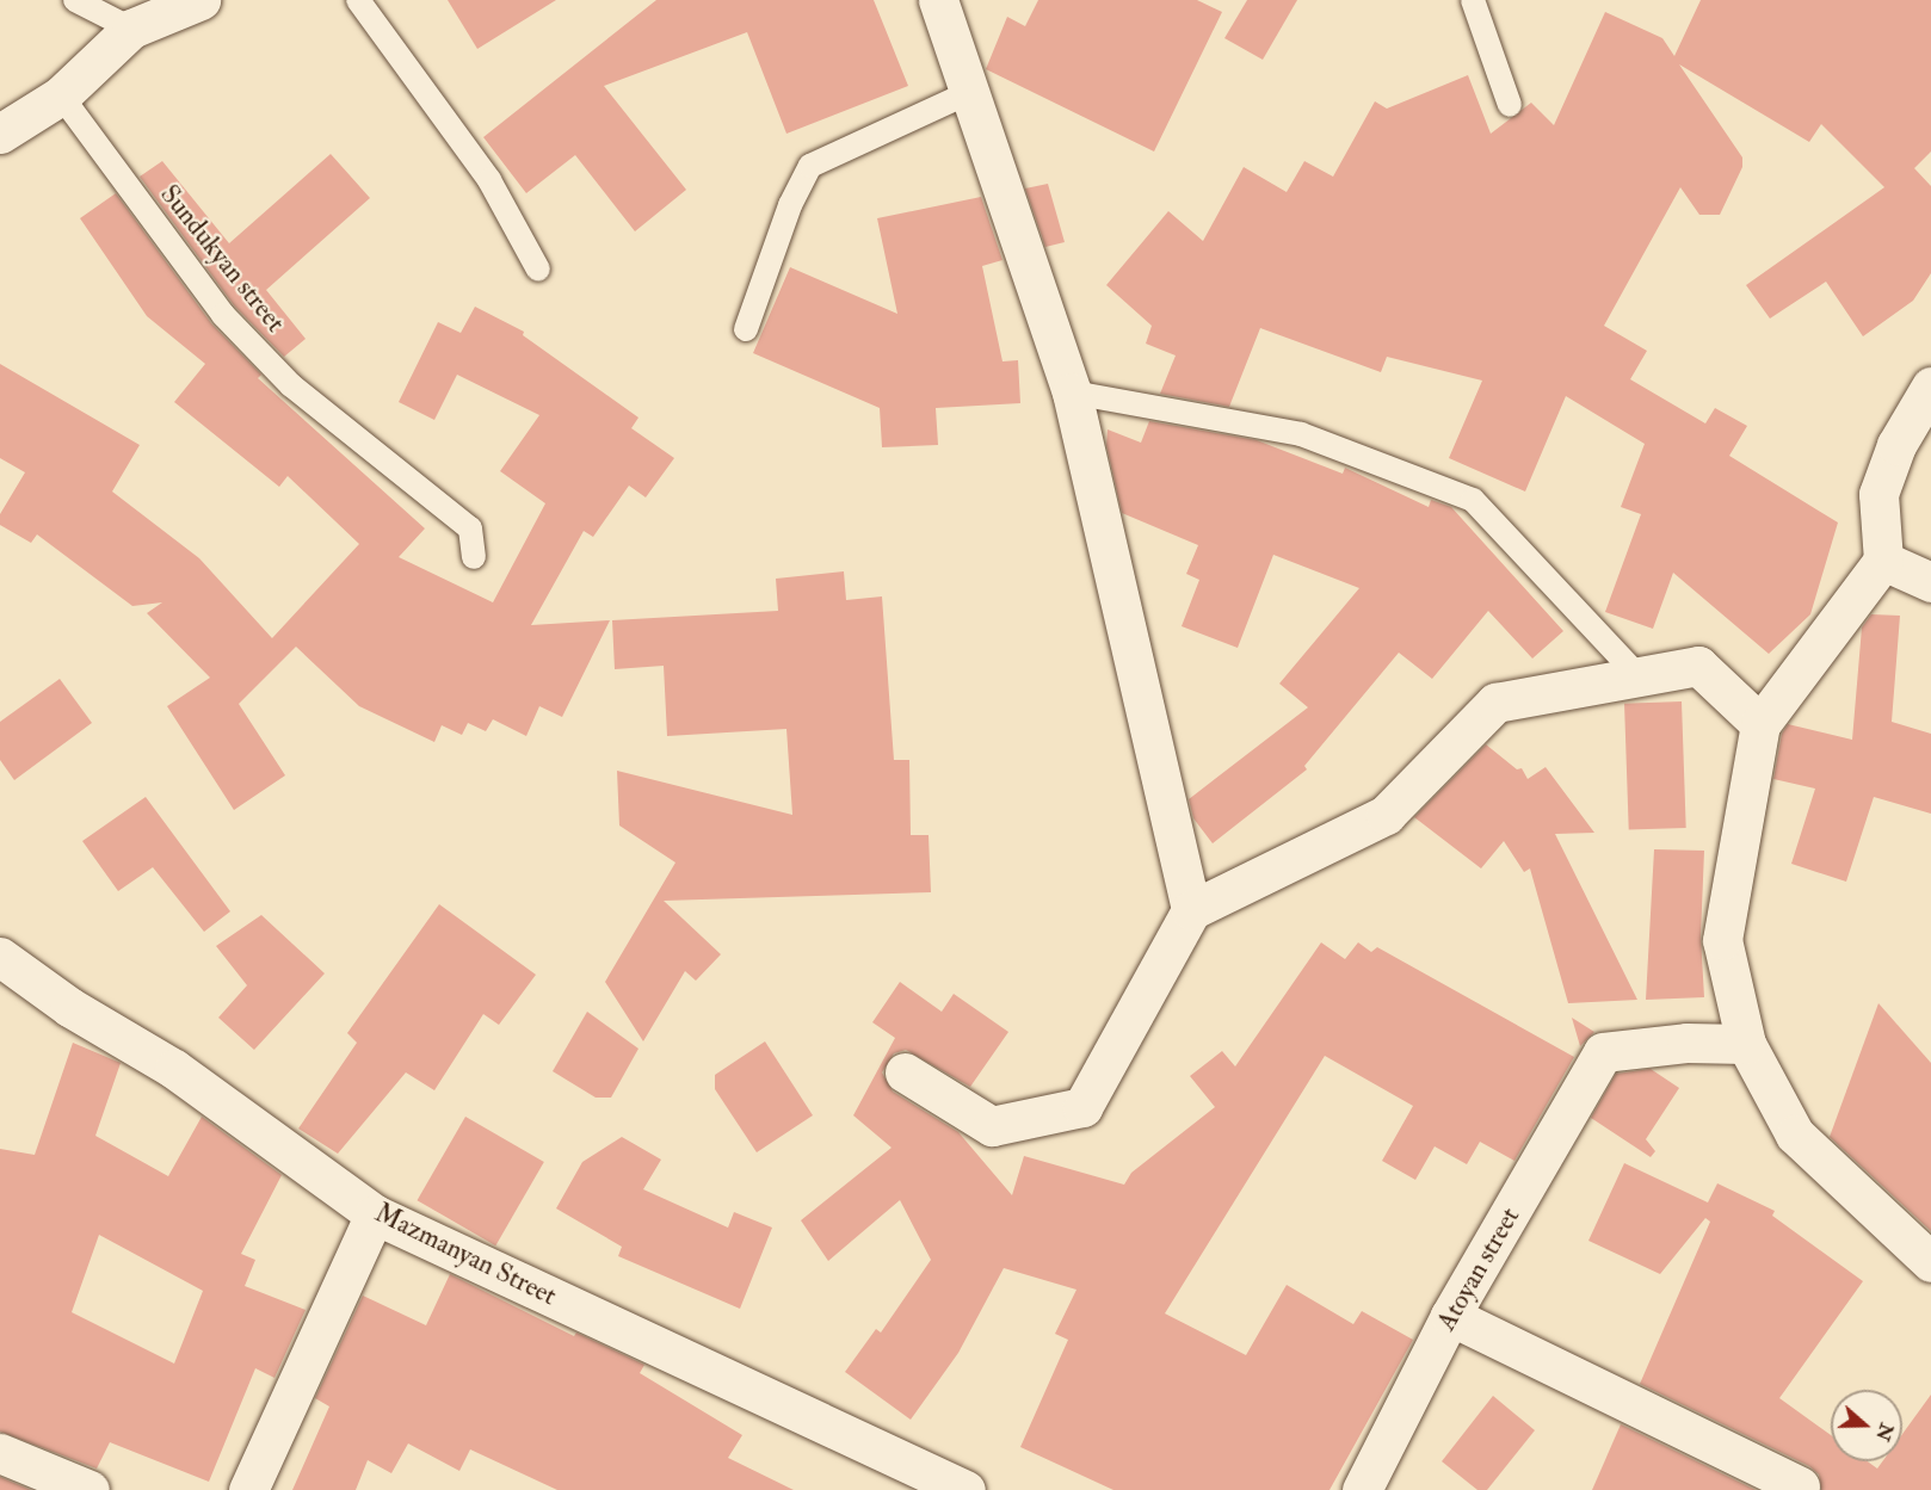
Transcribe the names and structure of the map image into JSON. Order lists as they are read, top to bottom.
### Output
{
  "streets": {
    "street": ["Mazmanyan Street", "Atoyan street"],
    "lane": ["Sundukyan street"]
  },
  "north": "right"
}
